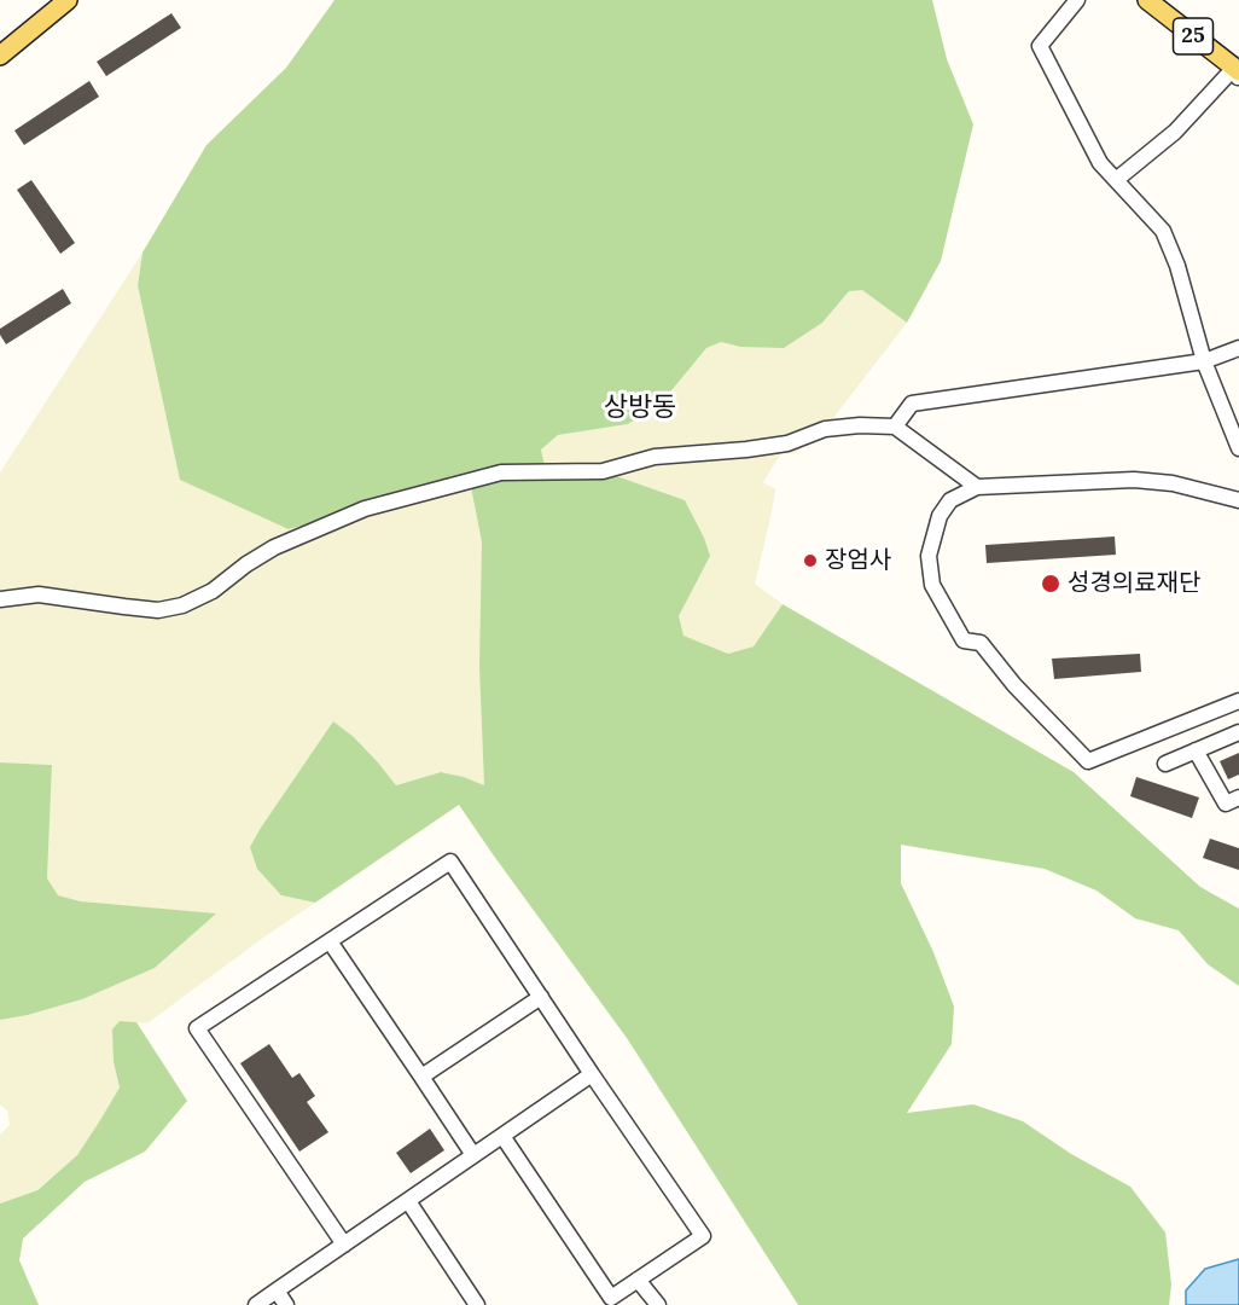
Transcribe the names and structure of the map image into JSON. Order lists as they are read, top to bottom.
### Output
{
  "streets": {
    "main road": ["25"]
  },
  "districts": ["상방동"],
  "places": ["장엄사", "성경의료재단"]
}
